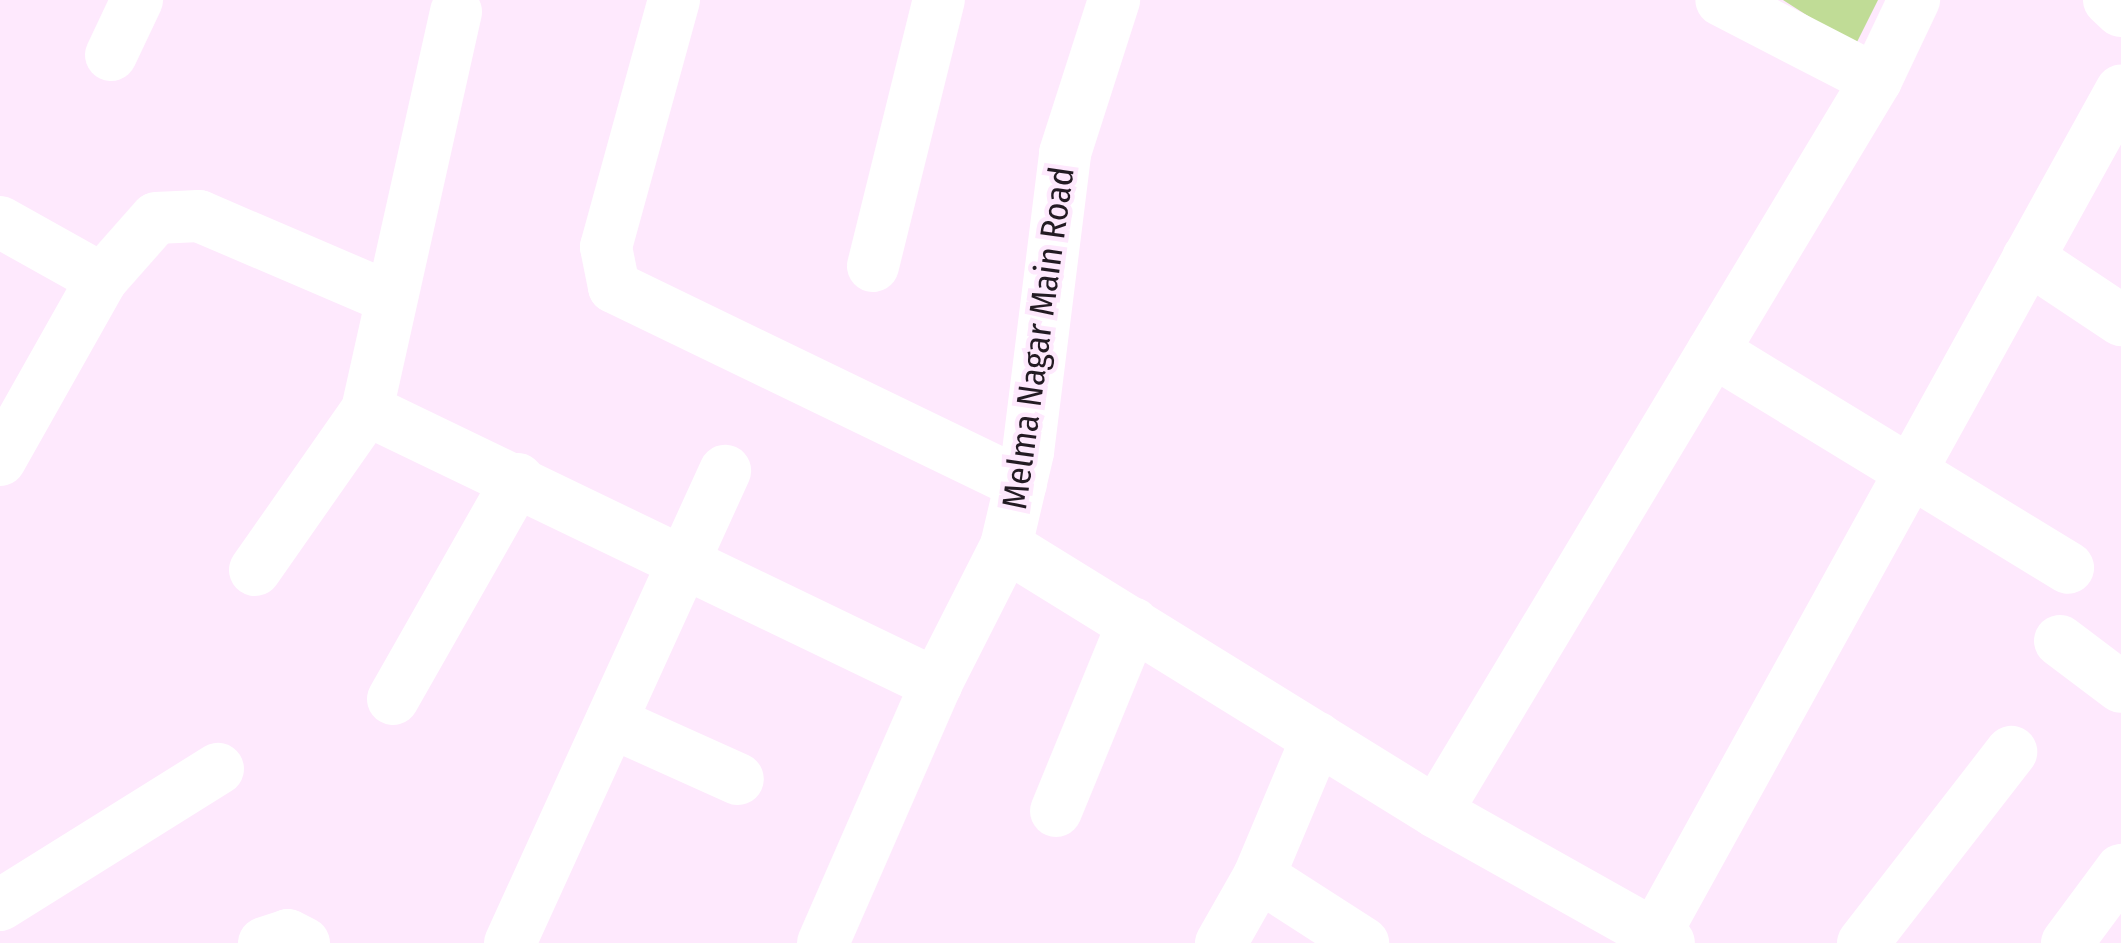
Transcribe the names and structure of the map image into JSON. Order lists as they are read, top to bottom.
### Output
{
  "streets": {
    "street": ["Melma Nagar Main Road"]
  }
}
